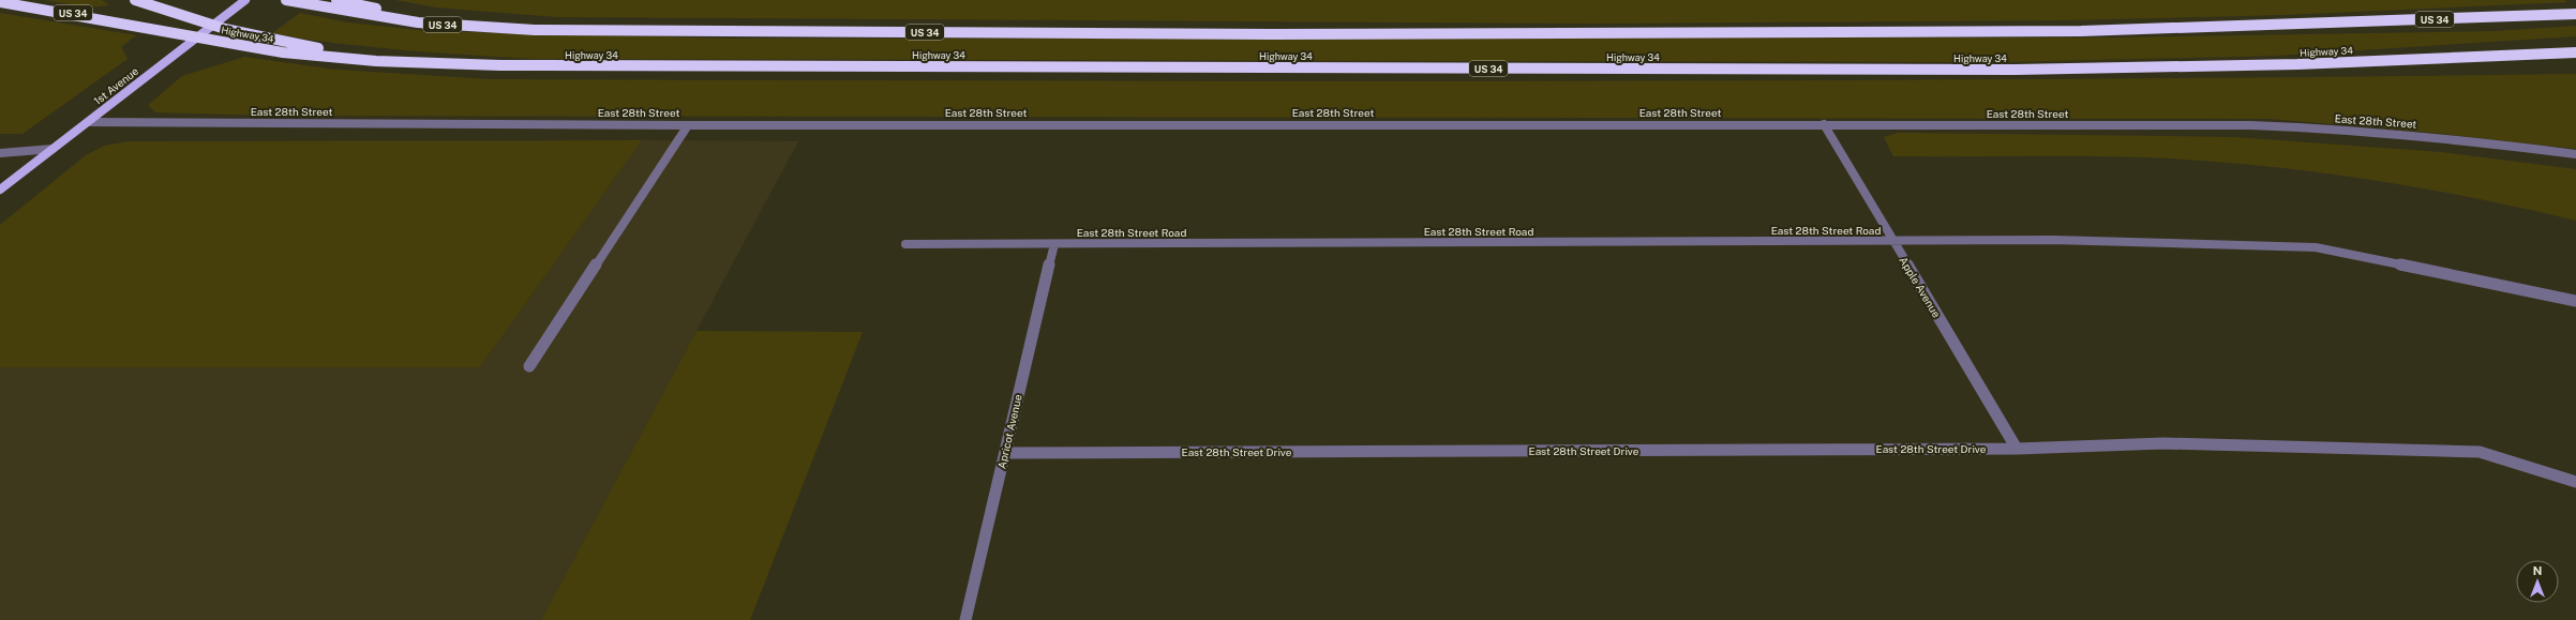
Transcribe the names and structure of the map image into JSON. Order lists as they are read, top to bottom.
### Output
{
  "streets": {
    "highway": ["US 34", "Highway 34"],
    "main road": ["1st Avenue"],
    "street": [
      "East 28th Street",
      "East 28th Street Road",
      "Apple Avenue",
      "Apricot Avenue",
      "East 28th Street Drive"
    ]
  },
  "crossings": [
    ["1st Avenue", "East 28th Street"],
    ["East 28th Street", "Apple Avenue"],
    ["East 28th Street Road", "Apple Avenue"],
    ["East 28th Street Road", "Apricot Avenue"],
    ["Apple Avenue", "East 28th Street Drive"],
    ["Apricot Avenue", "East 28th Street Drive"]
  ],
  "north": "top"
}
